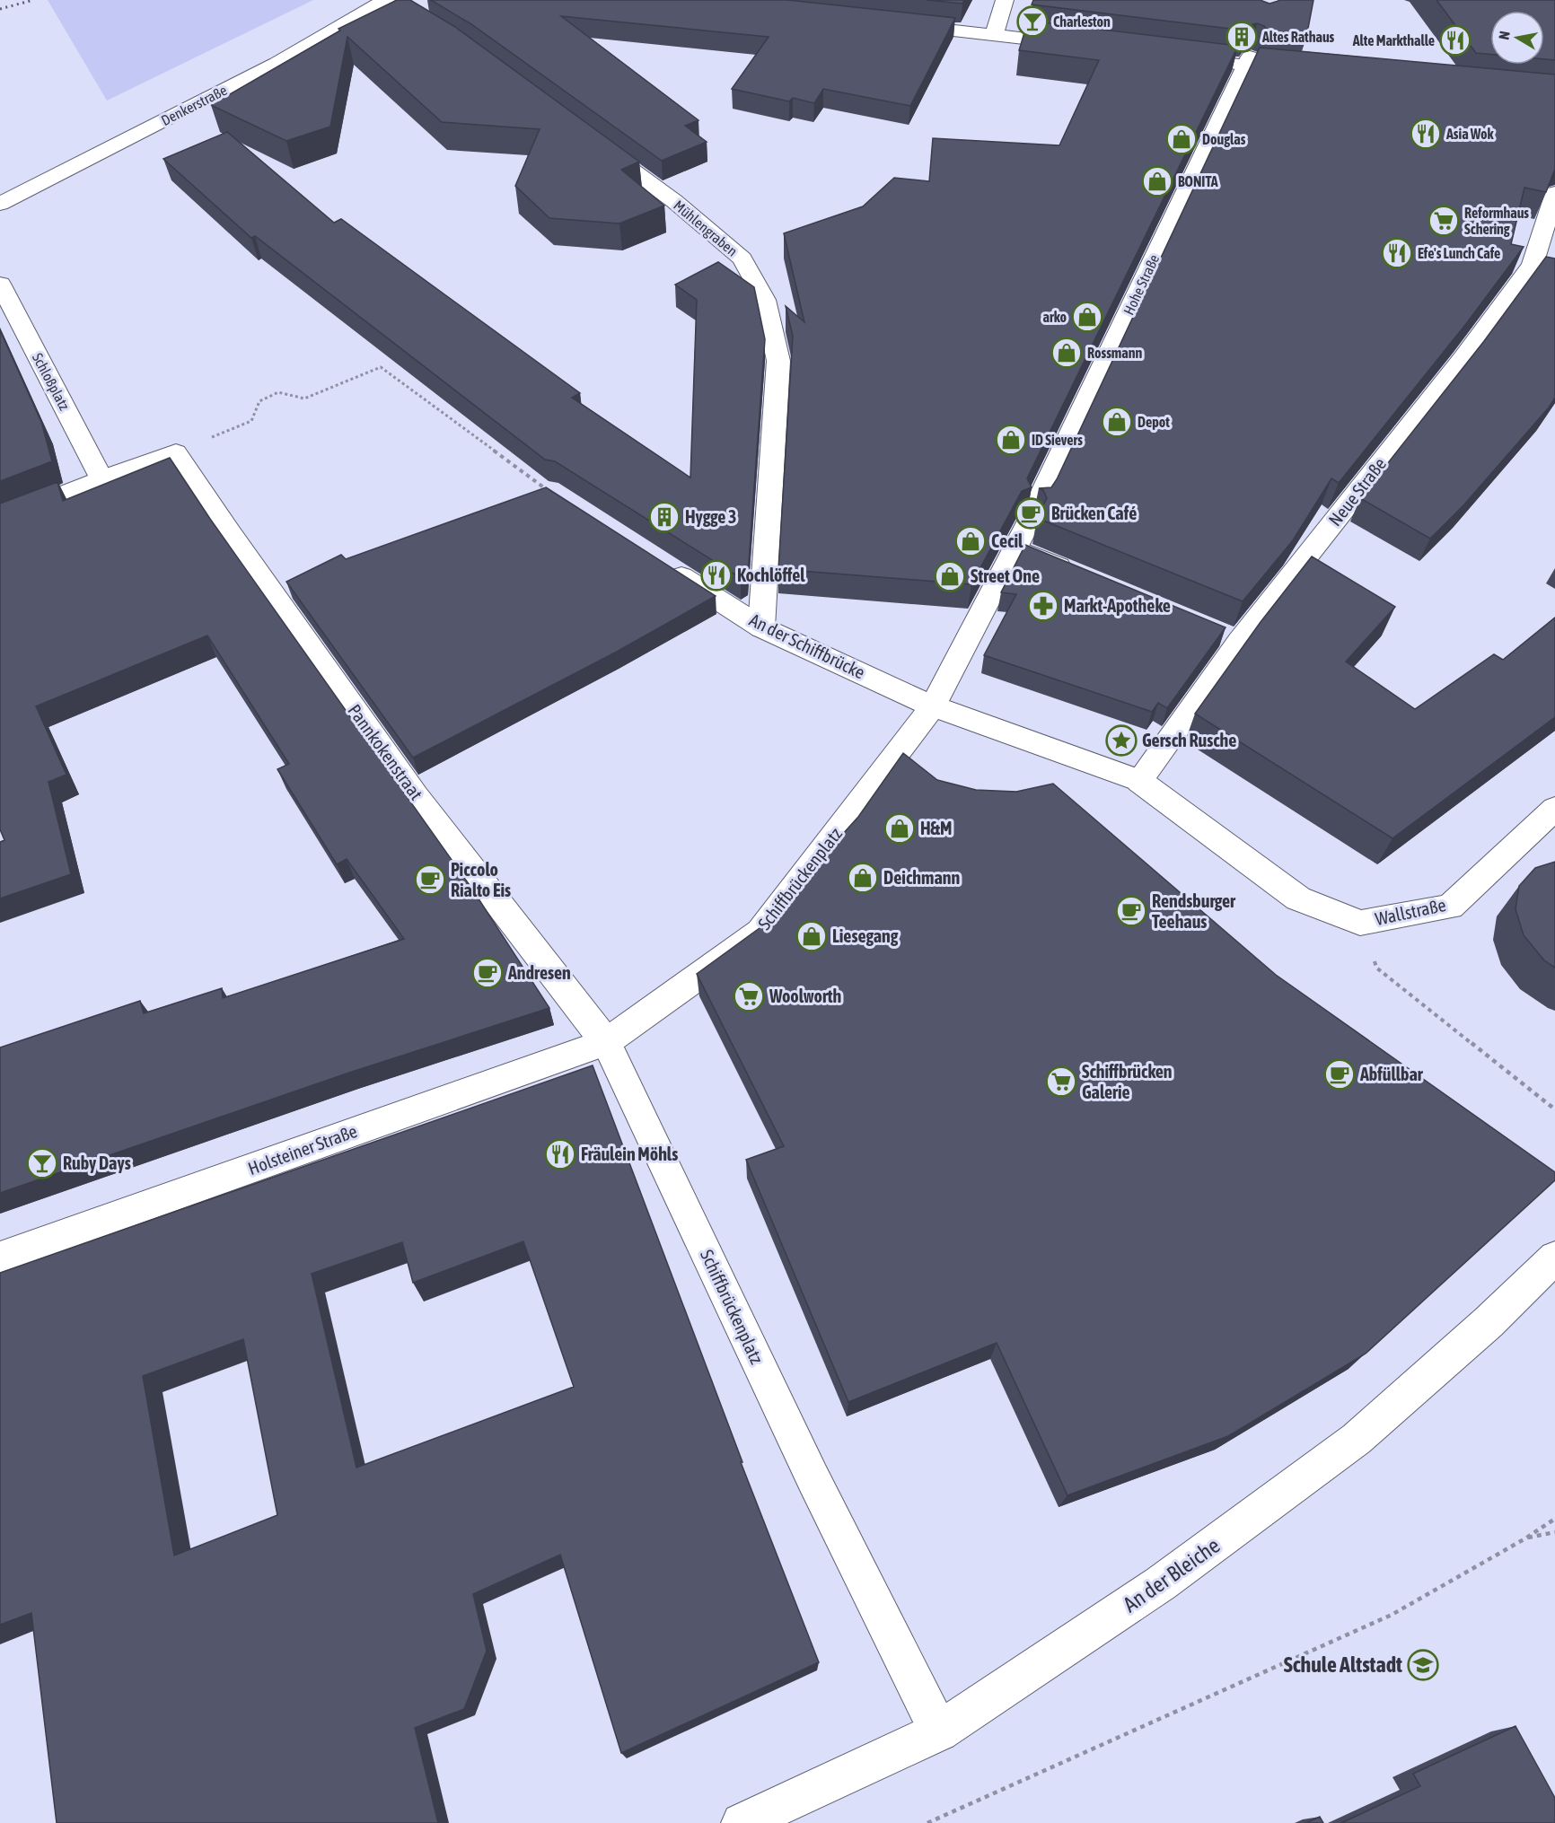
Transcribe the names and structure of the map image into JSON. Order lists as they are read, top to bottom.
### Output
{
  "streets": {
    "street": [
      "Denkerstraße",
      "Mühlengraben",
      "Hohe Straße",
      "Schloßplatz",
      "Neue Straße",
      "An der Schiffbrücke",
      "Pannkokenstraat",
      "Schiffbrückenplatz",
      "Wallstraße",
      "Holsteiner Straße",
      "An der Bleiche"
    ]
  },
  "crossings": [
    ["Mühlengraben", "An der Schiffbrücke"],
    ["Hohe Straße", "An der Schiffbrücke"],
    ["Hohe Straße", "Schiffbrückenplatz"],
    ["Neue Straße", "Wallstraße"],
    ["An der Schiffbrücke", "Schiffbrückenplatz"],
    ["Pannkokenstraat", "Schiffbrückenplatz"],
    ["Pannkokenstraat", "Holsteiner Straße"],
    ["Schiffbrückenplatz", "Holsteiner Straße"],
    ["Schiffbrückenplatz", "An der Bleiche"]
  ],
  "places": {
    "bar": ["Charleston", "Ruby Days"],
    "building": ["Altes Rathaus", "Hygge 3"],
    "restaurant": [
      "Alte Markthalle",
      "Asia Wok",
      "Efe's Lunch Cafe",
      "Kochlöffel",
      "Fräulein Möhls"
    ],
    "shop": [
      "Douglas",
      "BONITA",
      "arko",
      "Rossmann",
      "Depot",
      "ID Sievers",
      "Cecil",
      "Street One",
      "H&M",
      "Deichmann",
      "Liesegang"
    ],
    "supermarket": ["Reformhaus Schering", "Woolworth", "Schiffbrücken Galerie"],
    "cafe": [
      "Brücken Café",
      "Piccolo Rialto Eis",
      "Rendsburger Teehaus",
      "Andresen",
      "Abfüllbar"
    ],
    "pharmacy": ["Markt-Apotheke"],
    "place": ["Gersch Rusche"],
    "school or university": ["Schule Altstadt"]
  },
  "north": "left"
}
